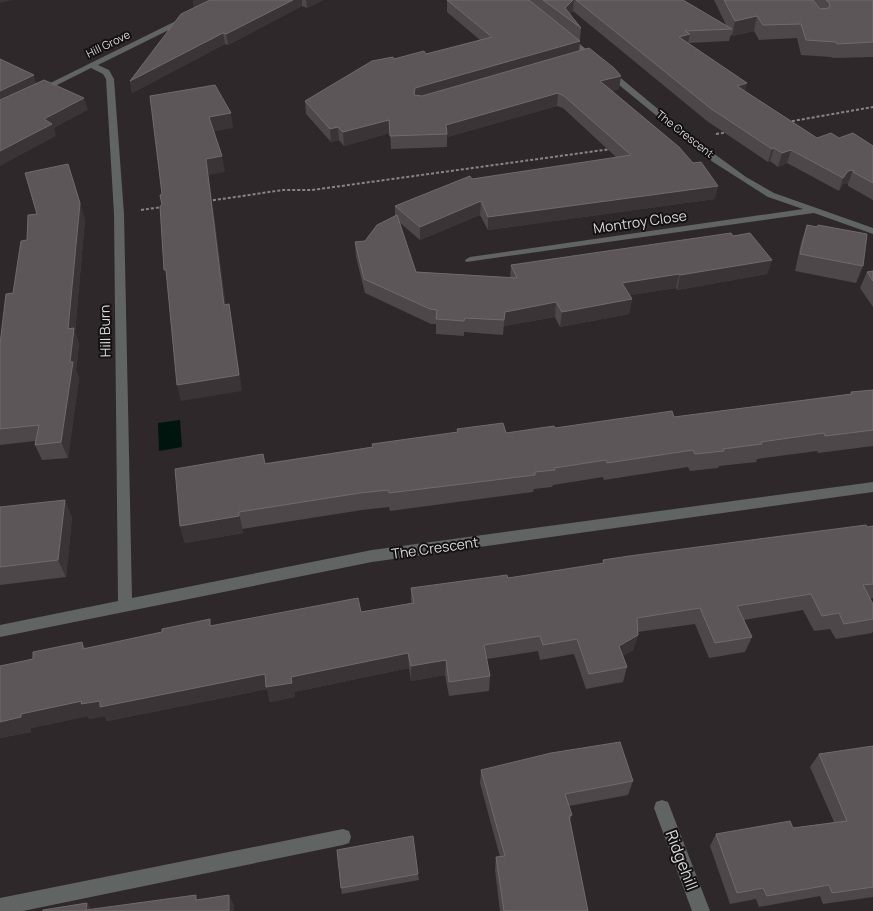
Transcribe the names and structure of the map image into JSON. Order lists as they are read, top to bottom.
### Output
{
  "streets": {
    "street": [
      "Hill Grove",
      "The Crescent",
      "Montroy Close",
      "Hill Burn",
      "Ridgehill"
    ]
  },
  "crossings": [
    ["Hill Grove", "Hill Burn"],
    ["The Crescent", "Montroy Close"],
    ["The Crescent", "Hill Burn"]
  ]
}
